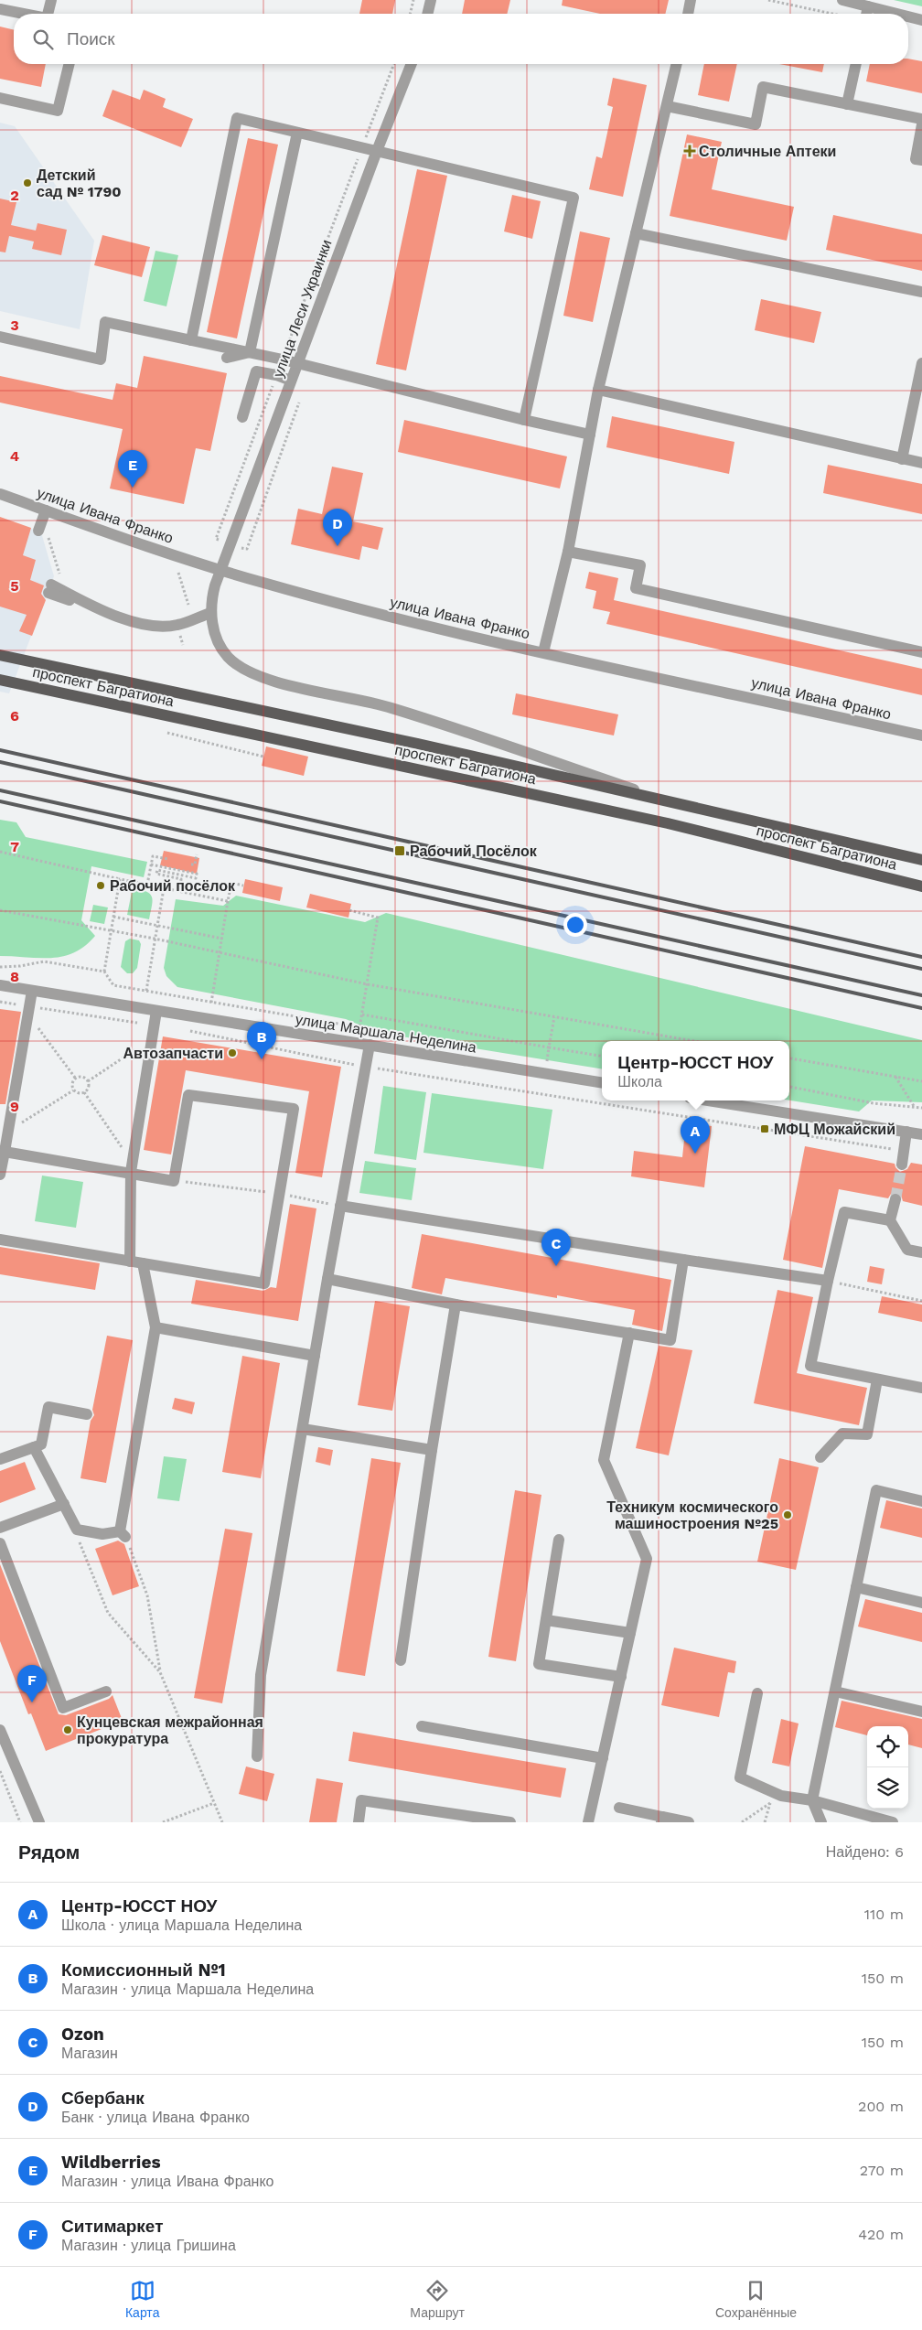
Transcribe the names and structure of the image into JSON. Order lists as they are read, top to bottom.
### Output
{
  "streets": {
    "main road": ["проспект Багратиона"],
    "street": ["улица Леси Украинки", "улица Ивана Франко", "улица Маршала Неделина"]
  },
  "crossings": [
    ["улица Леси Украинки", "улица Ивана Франко"]
  ],
  "places": {
    "health": ["Столичные Аптеки"],
    "other": [
      "Детский сад № 1790",
      "Рабочий посёлок",
      "Автозапчасти",
      "Техникум космического машиностроения №25",
      "Кунцевская межрайонная прокуратура"
    ],
    "transit": ["Рабочий Посёлок", "МФЦ Можайский"]
  },
  "page": {
    "search": "Поиск",
    "pins": [
      "E",
      "D",
      "B",
      "A",
      "C",
      "F"
    ],
    "popup": ["Центр-ЮССТ НОУ", "Школа"],
    "heading": ["Рядом", "Найдено: 6"],
    "list": [
      {
        "mark": "A",
        "name": "Центр-ЮССТ НОУ",
        "note": "Школа · улица Маршала Неделина",
        "value": "110 m"
      },
      {
        "mark": "B",
        "name": "Комиссионный №1",
        "note": "Магазин · улица Маршала Неделина",
        "value": "150 m"
      },
      {
        "mark": "C",
        "name": "Ozon",
        "note": "Магазин",
        "value": "150 m"
      },
      {
        "mark": "D",
        "name": "Сбербанк",
        "note": "Банк · улица Ивана Франко",
        "value": "200 m"
      },
      {
        "mark": "E",
        "name": "Wildberries",
        "note": "Магазин · улица Ивана Франко",
        "value": "270 m"
      },
      {
        "mark": "F",
        "name": "Ситимаркет",
        "note": "Магазин · улица Гришина",
        "value": "420 m"
      }
    ],
    "nav": ["Карта", "Маршрут", "Сохранённые"]
  },
  "grid": {
    "rows": [
      "2",
      "3",
      "4",
      "5",
      "6",
      "7",
      "8",
      "9"
    ]
  }
}
